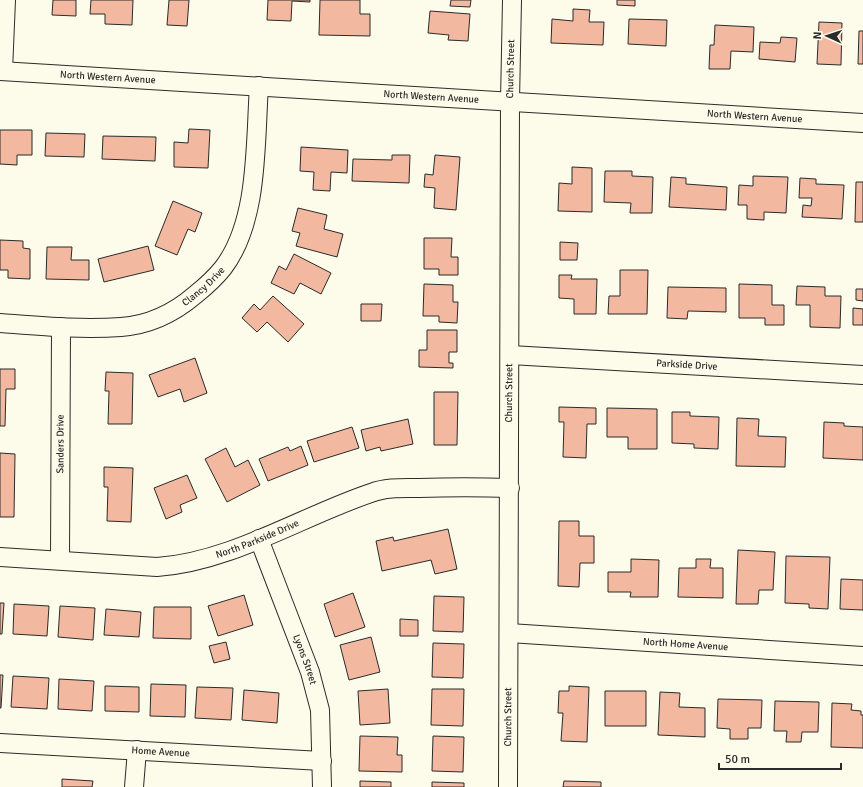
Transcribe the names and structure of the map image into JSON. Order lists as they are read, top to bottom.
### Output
{
  "streets": {
    "street": [
      "Church Street",
      "North Western Avenue",
      "Clancy Drive",
      "Parkside Drive",
      "Sanders Drive",
      "North Parkside Drive",
      "North Home Avenue",
      "Lyons Street",
      "Home Avenue"
    ]
  },
  "crossings": [
    ["Church Street", "North Western Avenue"],
    ["Church Street", "Parkside Drive"],
    ["Church Street", "North Parkside Drive"],
    ["Church Street", "North Home Avenue"],
    ["North Western Avenue", "Clancy Drive"],
    ["Clancy Drive", "Sanders Drive"],
    ["Sanders Drive", "North Parkside Drive"],
    ["North Parkside Drive", "Lyons Street"],
    ["Lyons Street", "Home Avenue"]
  ],
  "scale_bar": "50 m",
  "north": "left"
}
